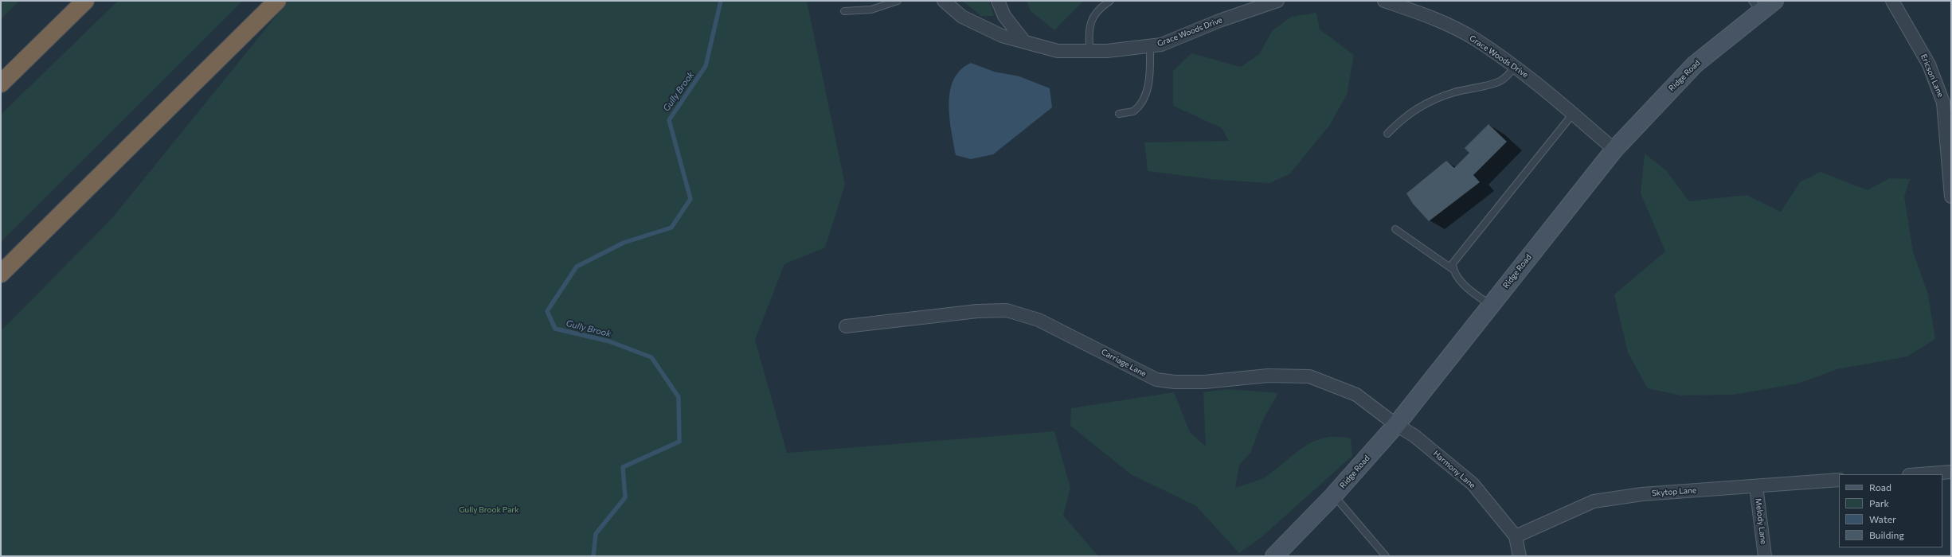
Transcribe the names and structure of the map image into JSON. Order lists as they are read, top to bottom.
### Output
{
  "streets": {
    "main road": ["Ridge Road"],
    "street": [
      "Grace Woods Drive",
      "Ericson Lane",
      "Carriage Lane",
      "Harmony Lane",
      "Skytop Lane",
      "Melody Lane"
    ]
  },
  "crossings": [
    ["Grace Woods Drive", "Ridge Road"],
    ["Ridge Road", "Carriage Lane"],
    ["Ridge Road", "Harmony Lane"],
    ["Carriage Lane", "Harmony Lane"],
    ["Harmony Lane", "Skytop Lane"],
    ["Skytop Lane", "Melody Lane"]
  ],
  "water": ["Gully Brook"],
  "parks": ["Gully Brook Park"],
  "legend": [
    "Road",
    "Park",
    "Water",
    "Building"
  ]
}
